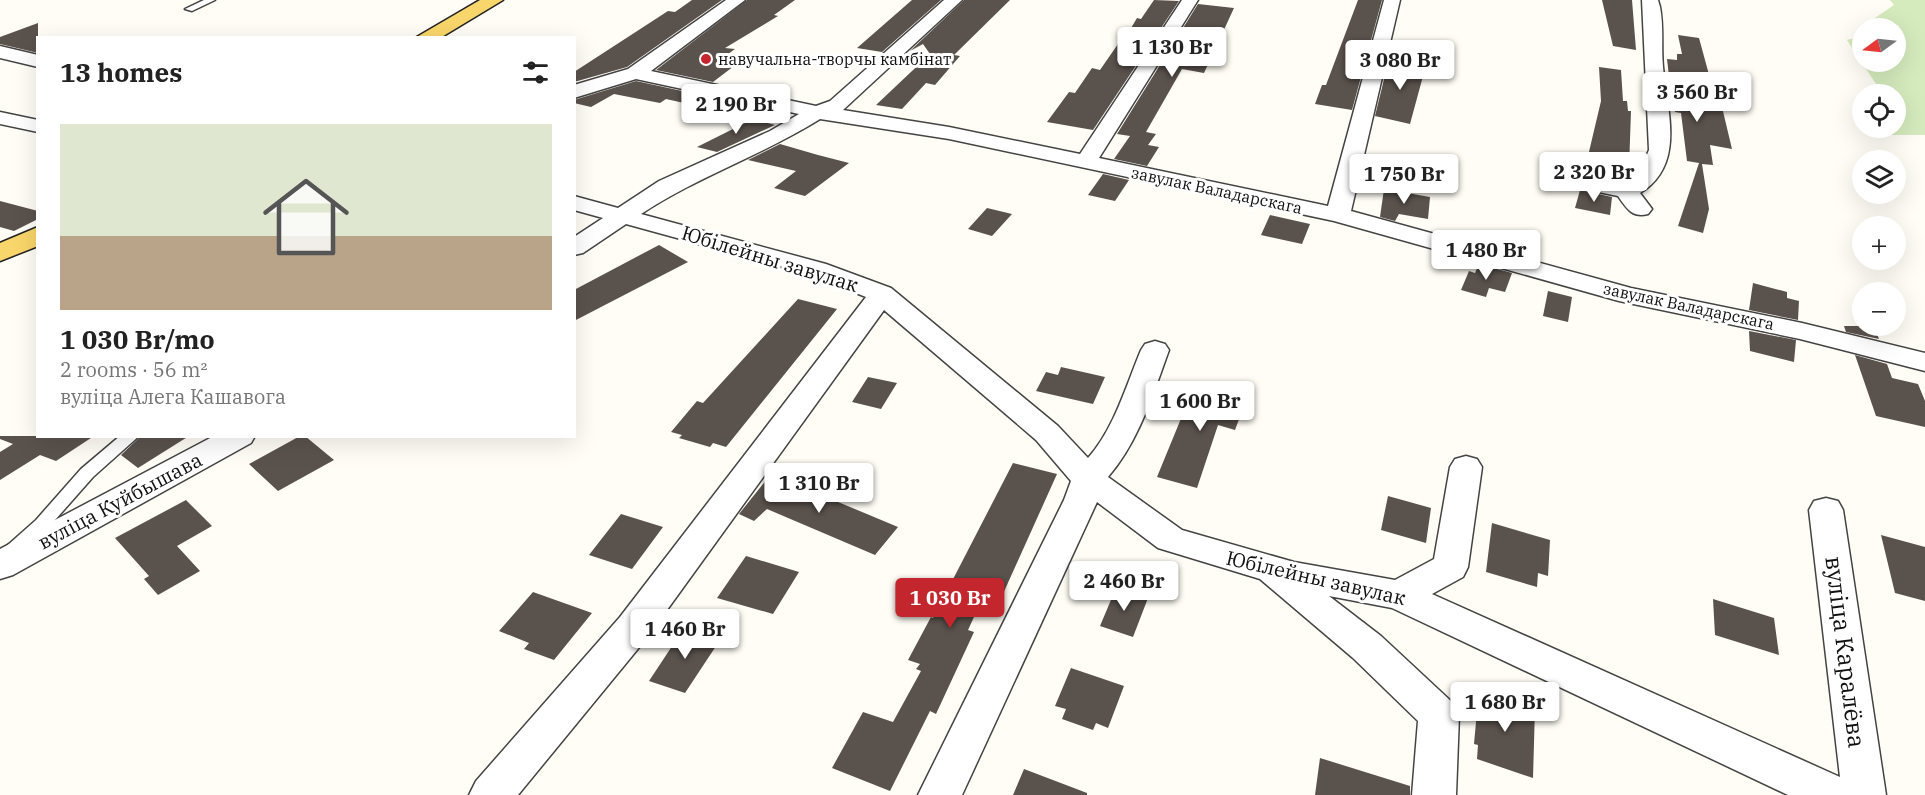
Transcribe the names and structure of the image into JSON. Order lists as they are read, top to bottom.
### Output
{
  "streets": {
    "street": [
      "завулак Валадарскага",
      "Юбілейны завулак",
      "вуліца Куйбышава",
      "вуліца Каралёва"
    ]
  },
  "places": ["навучальна-творчы камбінат"],
  "north": "left",
  "page": {
    "map_buttons": ["+", "−"],
    "price": [
      "1 130 Br",
      "3 080 Br",
      "3 560 Br",
      "2 190 Br",
      "2 320 Br",
      "1 750 Br",
      "1 480 Br",
      "1 600 Br",
      "1 310 Br",
      "2 460 Br",
      "1 030 Br",
      "1 460 Br",
      "1 680 Br"
    ],
    "heading": "13 homes",
    "list": [
      {
        "name": "1 030 Br/mo",
        "note": "2 rooms · 56 m² · вуліца Алега Кашавога"
      }
    ]
  }
}
